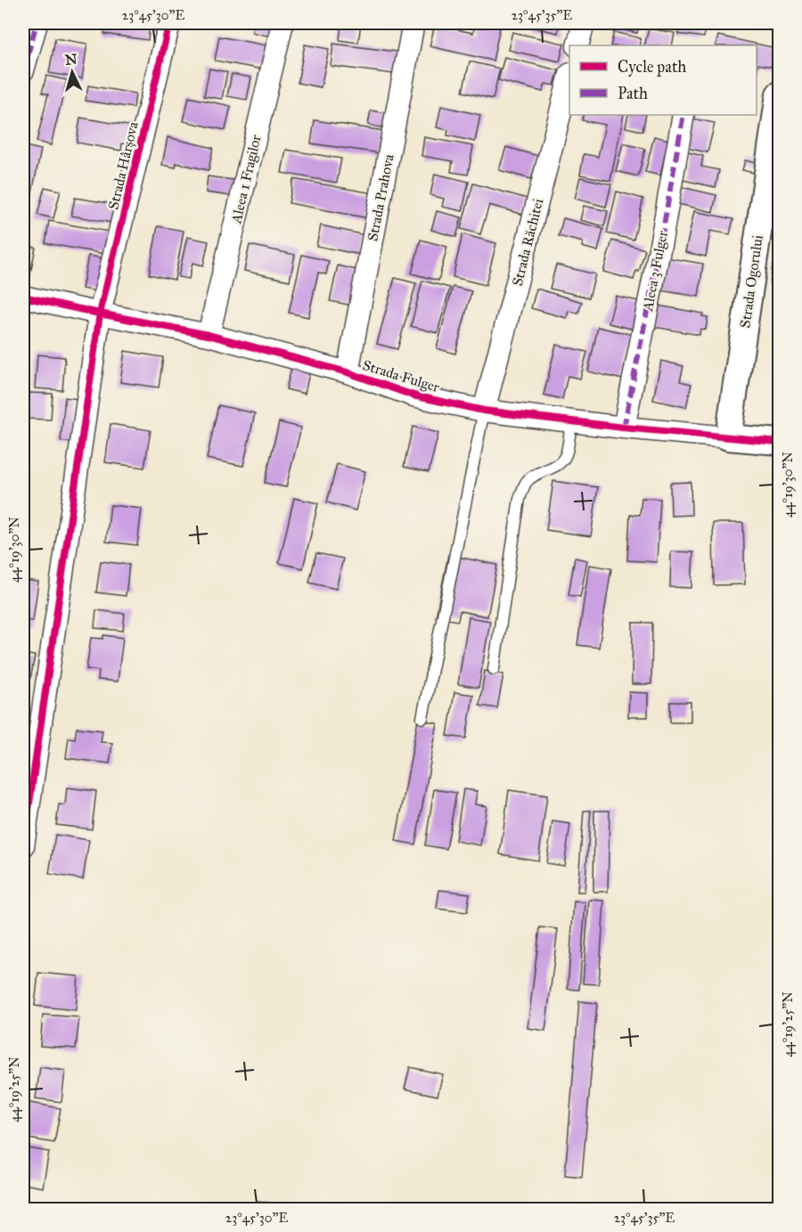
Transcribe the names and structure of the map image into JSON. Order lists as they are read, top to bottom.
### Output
{
  "streets": {
    "street": [
      "Strada Hârșova",
      "Aleea 1 Fragilor",
      "Strada Prahova",
      "Strada Răchitei",
      "Aleea 3 Fulger",
      "Strada Ogorului",
      "Strada Fulger"
    ]
  },
  "crossings": [
    ["Strada Hârșova", "Strada Fulger"],
    ["Aleea 1 Fragilor", "Strada Fulger"],
    ["Strada Prahova", "Strada Fulger"],
    ["Strada Răchitei", "Strada Fulger"],
    ["Aleea 3 Fulger", "Strada Fulger"],
    ["Strada Ogorului", "Strada Fulger"]
  ],
  "legend": ["Cycle path", "Path"],
  "north": "top",
  "coordinates": [
    "23°45'30\"E",
    "23°45'35\"E",
    "44°19'30\"N",
    "44°19'25\"N"
  ]
}
